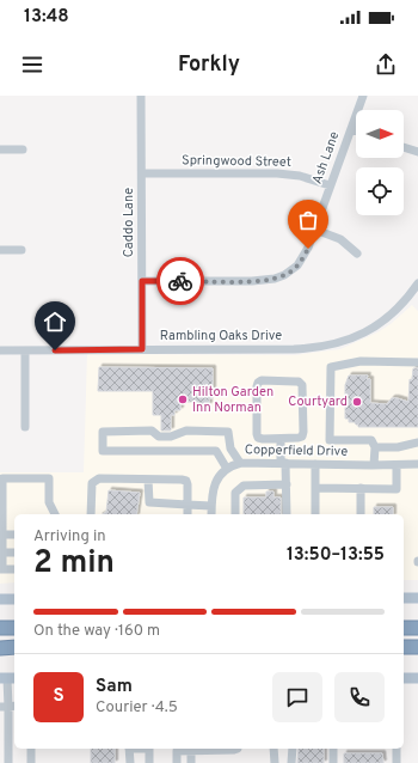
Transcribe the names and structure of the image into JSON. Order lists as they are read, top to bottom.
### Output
{
  "streets": {
    "street": [
      "Ash Lane",
      "Springwood Street",
      "Caddo Lane",
      "Rambling Oaks Drive",
      "Copperfield Drive"
    ]
  },
  "crossings": [
    ["Ash Lane", "Springwood Street"],
    ["Ash Lane", "Caddo Lane"],
    ["Springwood Street", "Caddo Lane"],
    ["Caddo Lane", "Rambling Oaks Drive"]
  ],
  "places": ["Hilton Garden Inn Norman", "Courtyard"],
  "north": "right",
  "page": {
    "status": "13:48",
    "header": "Forkly",
    "heading": ["2 min", "Arriving in", "13:50–13:55"],
    "panel": ["Sam", "Courier · 4.5"],
    "bar": "On the way · 160 m",
    "round": "S"
  }
}
